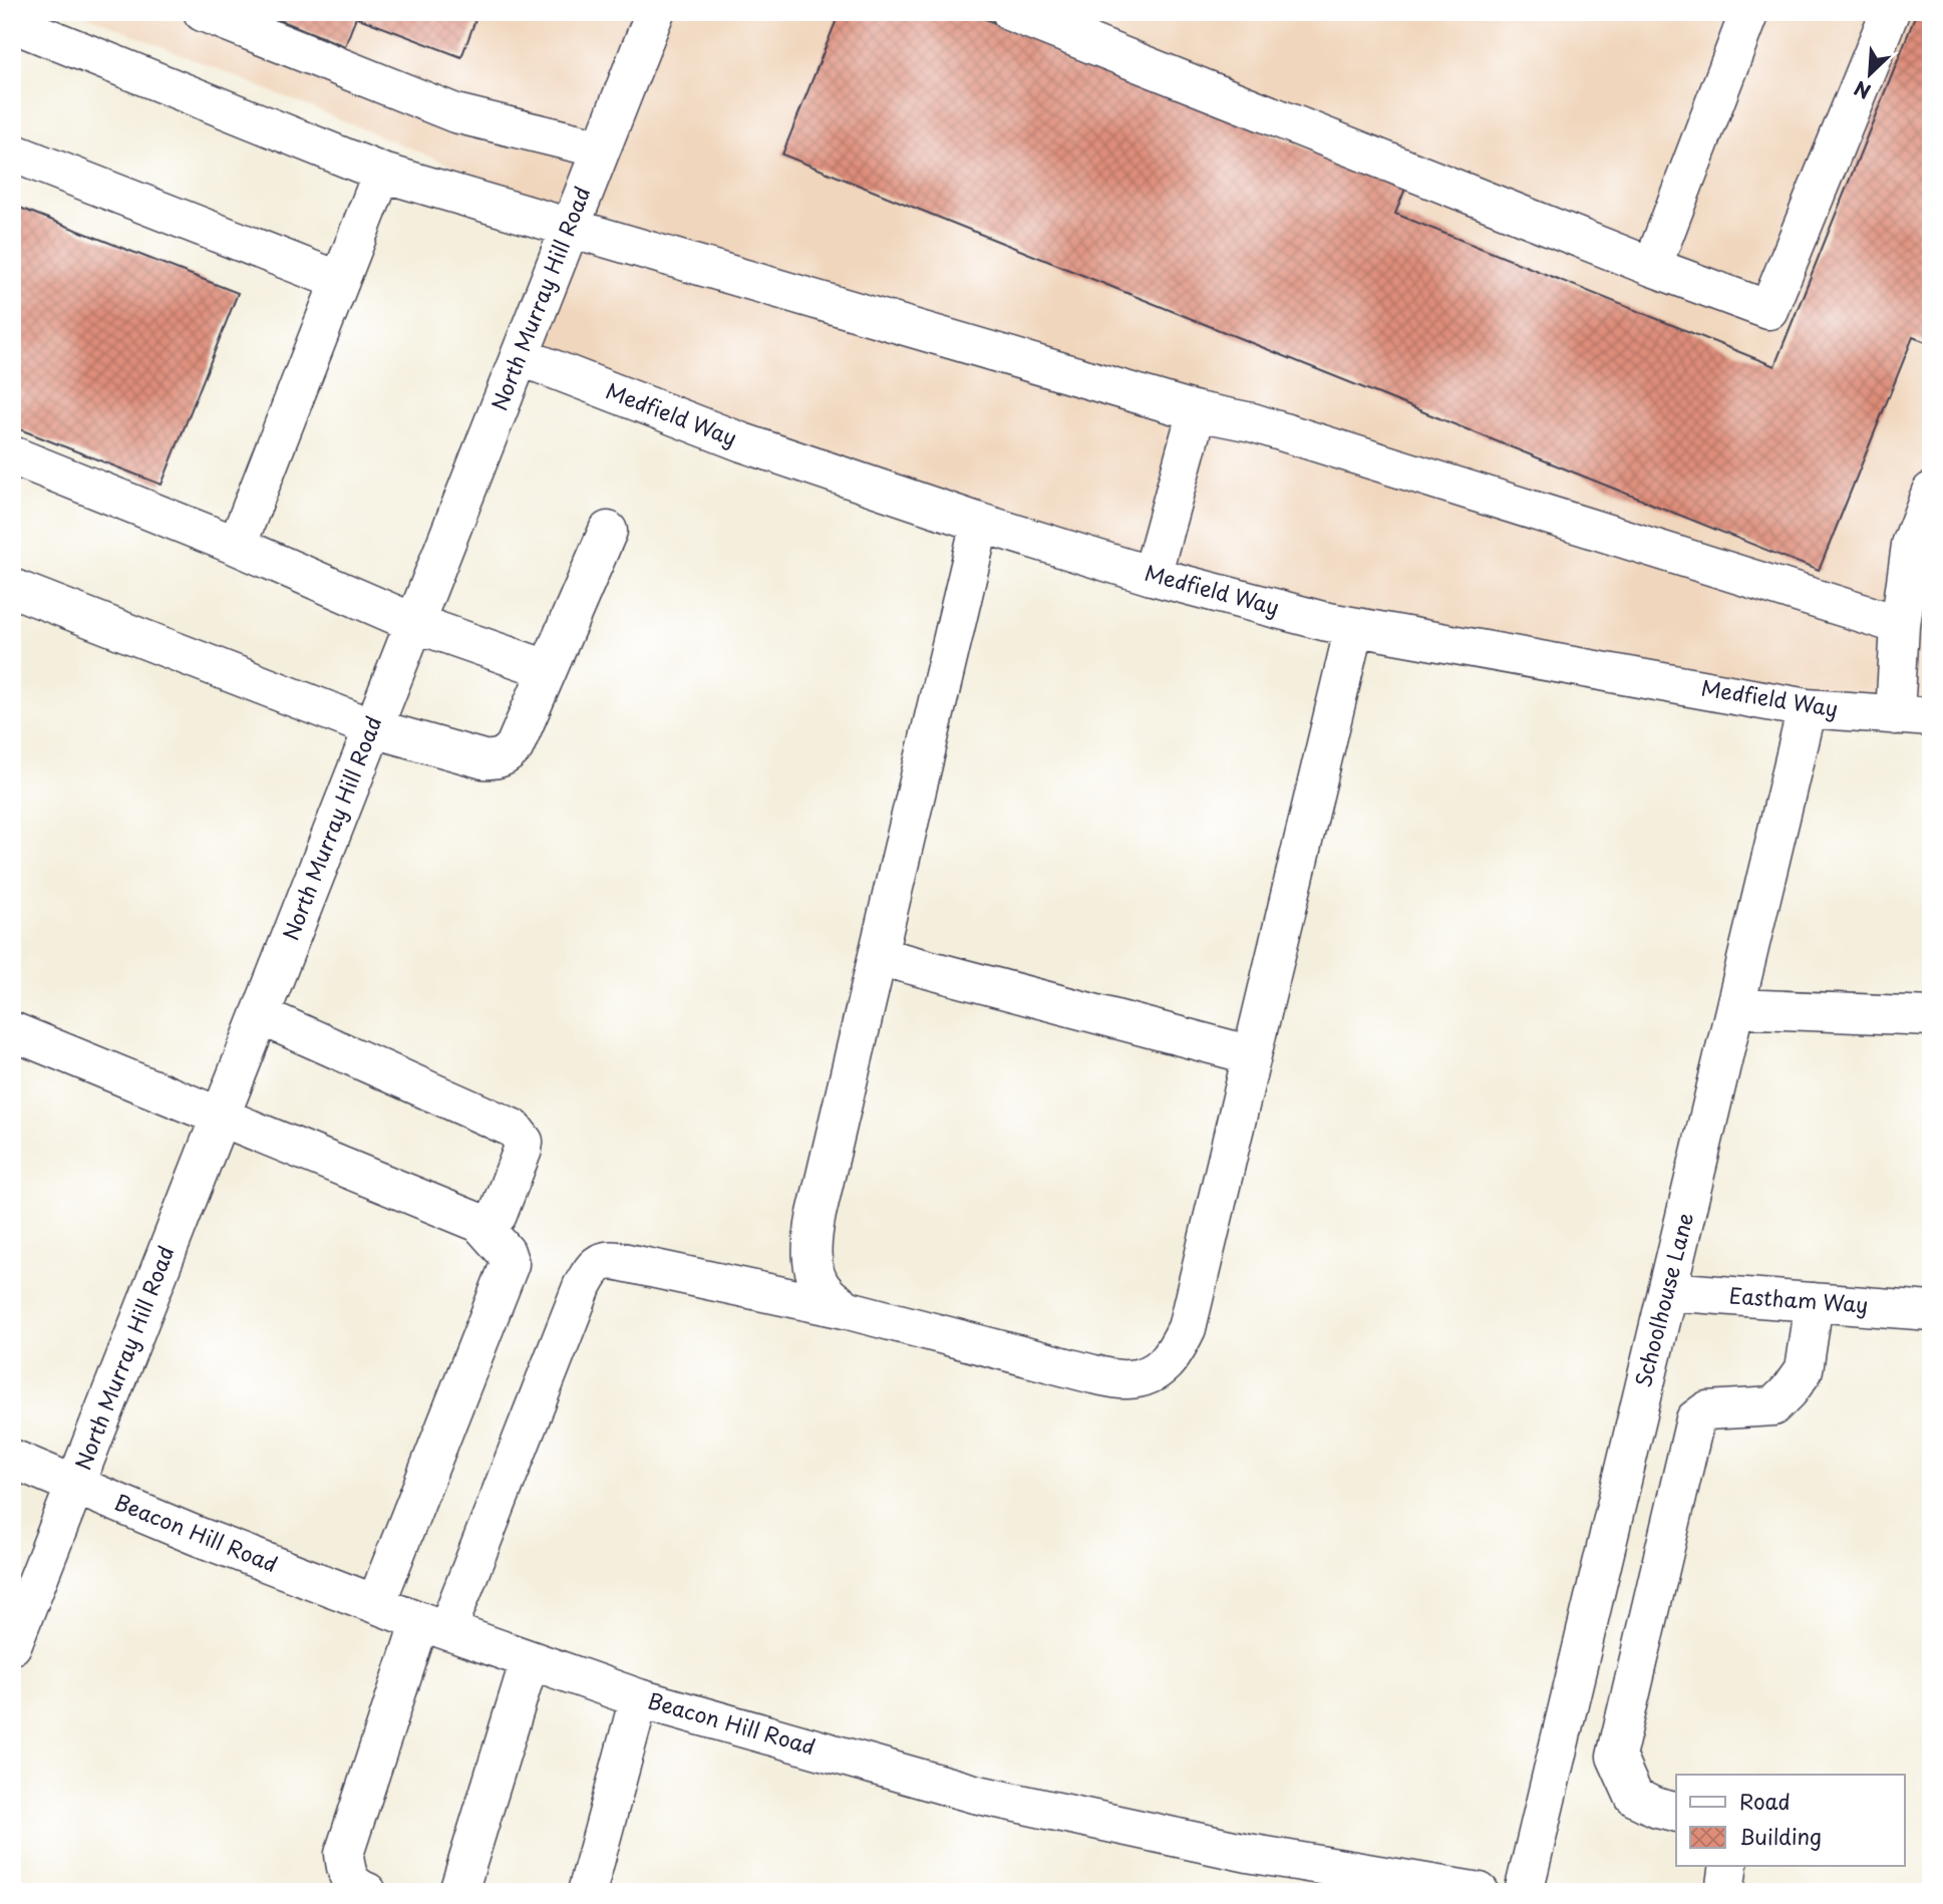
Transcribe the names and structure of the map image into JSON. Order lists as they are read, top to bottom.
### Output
{
  "streets": {
    "street": [
      "North Murray Hill Road",
      "Medfield Way",
      "Schoolhouse Lane",
      "Eastham Way",
      "Beacon Hill Road"
    ]
  },
  "crossings": [
    ["North Murray Hill Road", "Medfield Way"],
    ["North Murray Hill Road", "Beacon Hill Road"],
    ["Medfield Way", "Schoolhouse Lane"],
    ["Schoolhouse Lane", "Eastham Way"]
  ],
  "legend": ["Road", "Building"],
  "north": "bottom left"
}
